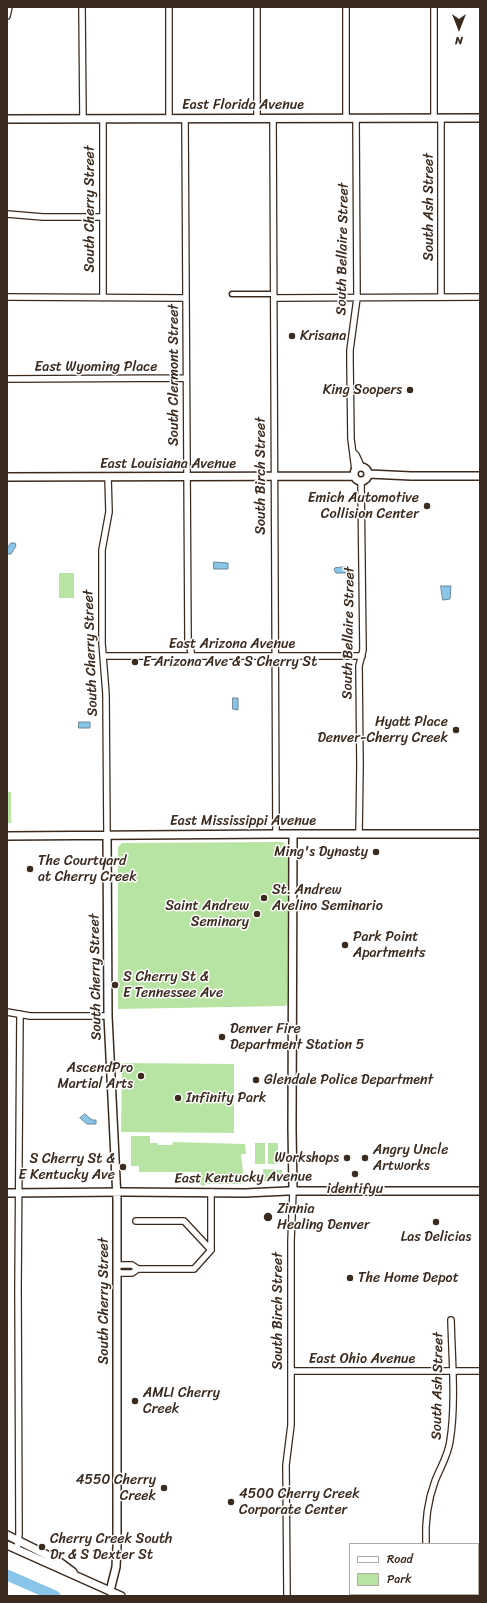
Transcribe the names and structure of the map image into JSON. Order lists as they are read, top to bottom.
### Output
{
  "streets": {
    "street": [
      "East Florida Avenue",
      "South Ash Street",
      "South Cherry Street",
      "South Bellaire Street",
      "East Wyoming Place",
      "South Clermont Street",
      "East Louisiana Avenue",
      "South Birch Street",
      "East Arizona Avenue",
      "East Mississippi Avenue",
      "East Kentucky Avenue",
      "East Ohio Avenue"
    ]
  },
  "crossings": [
    ["East Florida Avenue", "South Ash Street"],
    ["East Florida Avenue", "South Cherry Street"],
    ["East Florida Avenue", "South Bellaire Street"],
    ["East Florida Avenue", "South Clermont Street"],
    ["East Florida Avenue", "South Birch Street"],
    ["South Ash Street", "East Ohio Avenue"],
    ["South Cherry Street", "East Louisiana Avenue"],
    ["South Cherry Street", "East Arizona Avenue"],
    ["South Cherry Street", "East Mississippi Avenue"],
    ["South Cherry Street", "East Kentucky Avenue"],
    ["South Bellaire Street", "East Louisiana Avenue"],
    ["South Bellaire Street", "East Arizona Avenue"],
    ["South Bellaire Street", "East Mississippi Avenue"],
    ["East Wyoming Place", "South Clermont Street"],
    ["South Clermont Street", "East Louisiana Avenue"],
    ["South Clermont Street", "East Arizona Avenue"],
    ["East Louisiana Avenue", "South Birch Street"],
    ["South Birch Street", "East Arizona Avenue"],
    ["South Birch Street", "East Mississippi Avenue"],
    ["South Birch Street", "East Kentucky Avenue"],
    ["South Birch Street", "East Ohio Avenue"]
  ],
  "places": [
    "Krisana",
    "King Soopers",
    "Emich Automotive Collision Center",
    "E Arizona Ave & S Cherry St",
    "Hyatt Place Denver-Cherry Creek",
    "Ming's Dynasty",
    "The Courtyard at Cherry Creek",
    "St. Andrew Avelino Seminario",
    "Saint Andrew Seminary",
    "Park Point Apartments",
    "S Cherry St & E Tennessee Ave",
    "Denver Fire Department Station 5",
    "AscendPro Martial Arts",
    "Glendale Police Department",
    "Infinity Park",
    "Workshops",
    "Angry Uncle Artworks",
    "S Cherry St & E Kentucky Ave",
    "identifyu",
    "Zinnia Healing Denver",
    "Las Delicias",
    "The Home Depot",
    "AMLI Cherry Creek",
    "4550 Cherry Creek",
    "4500 Cherry Creek Corporate Center",
    "Cherry Creek South Dr & S Dexter St"
  ],
  "legend": ["Road", "Park"],
  "north": "bottom"
}
